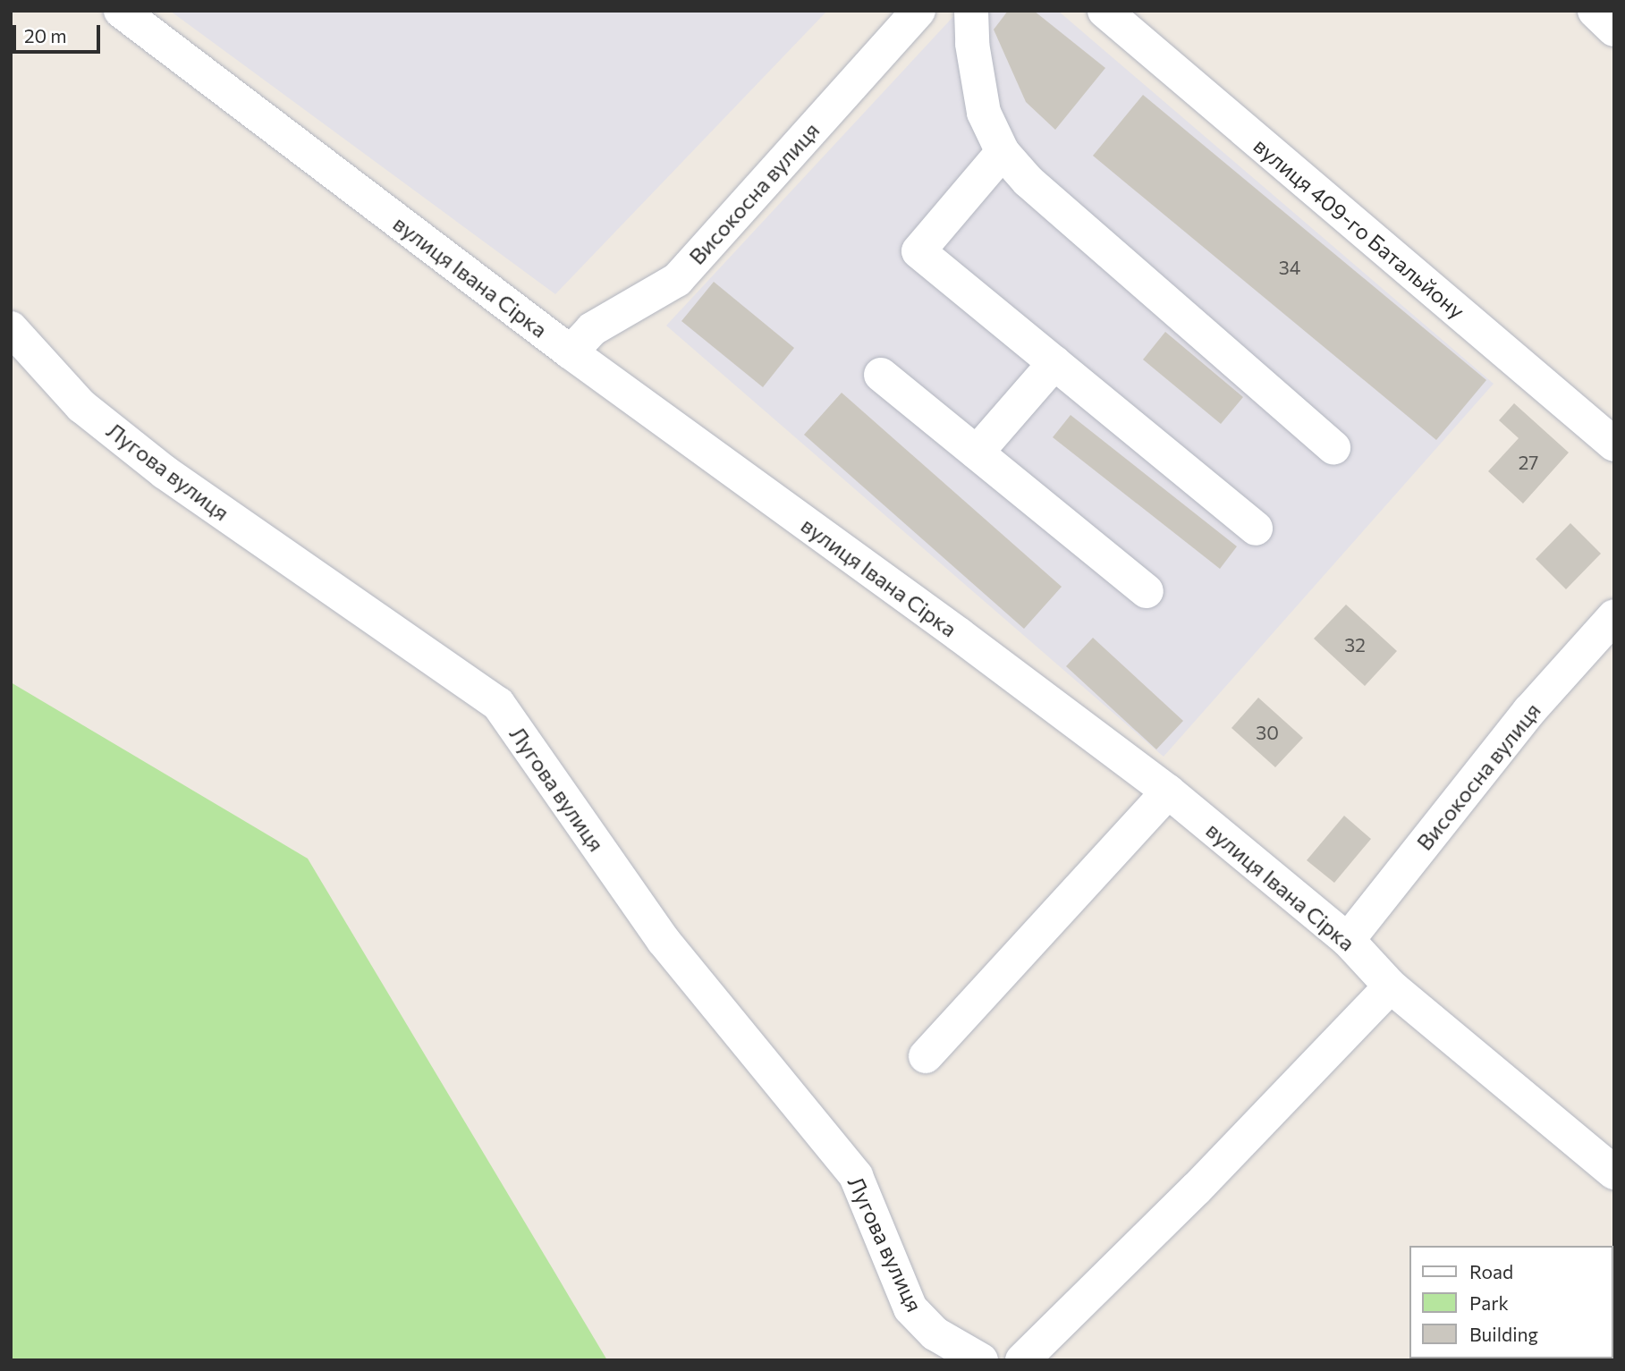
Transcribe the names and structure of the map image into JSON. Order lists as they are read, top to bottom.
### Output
{
  "streets": {
    "street": [
      "Високосна вулиця",
      "вулиця 409-го Батальйону",
      "вулиця Івана Сірка",
      "Лугова вулиця"
    ]
  },
  "crossings": [
    ["Високосна вулиця", "вулиця Івана Сірка"]
  ],
  "house_numbers": [
    "34",
    "27",
    "32",
    "30"
  ],
  "legend": ["Road", "Park", "Building"],
  "scale_bar": "20 m"
}
